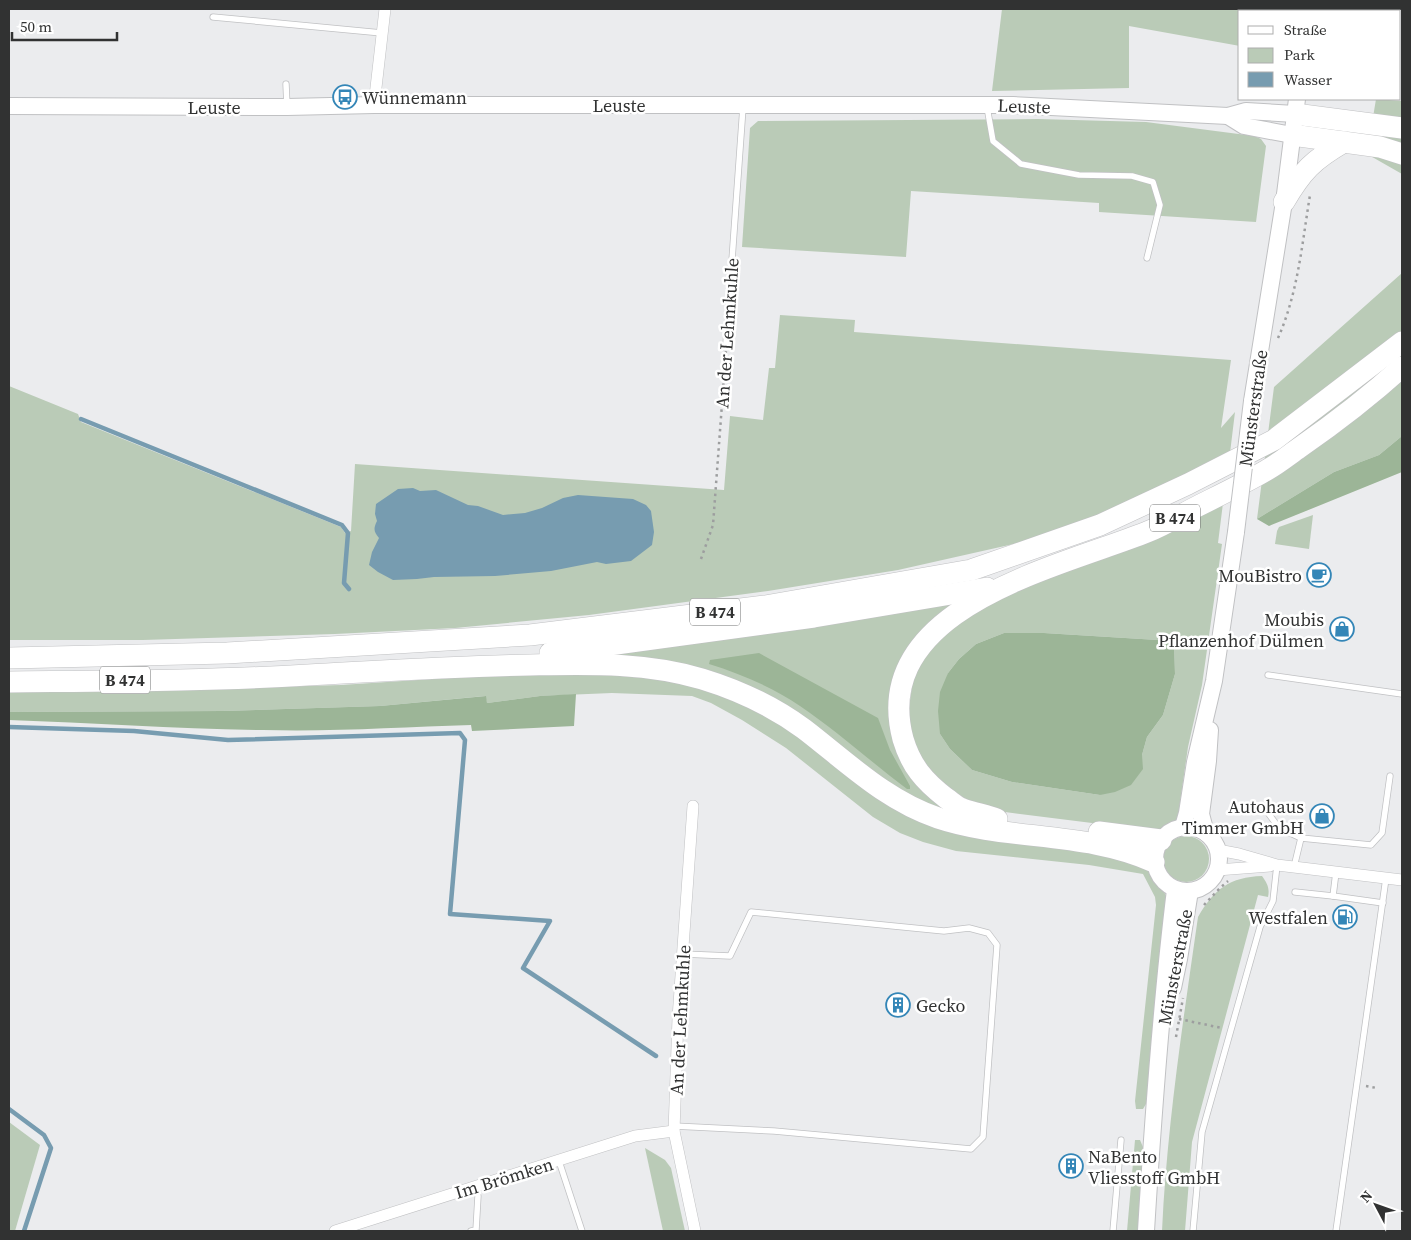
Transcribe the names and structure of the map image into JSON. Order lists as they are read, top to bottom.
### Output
{
  "streets": {
    "highway": ["B 474"],
    "main road": ["Leuste", "Münsterstraße"],
    "street": ["An der Lehmkuhle", "Im Brömken"]
  },
  "crossings": [
    ["Leuste", "An der Lehmkuhle"],
    ["Leuste", "Münsterstraße"],
    ["An der Lehmkuhle", "Im Brömken"]
  ],
  "places": {
    "bus stop": ["Wünnemann"],
    "cafe": ["MouBistro"],
    "shop": ["Moubis Pflanzenhof Dülmen", "Autohaus Timmer GmbH"],
    "fuel station": ["Westfalen"],
    "building": ["Gecko", "NaBento Vliesstoff GmbH"]
  },
  "legend": ["Straße", "Park", "Wasser"],
  "scale_bar": "50 m",
  "north": "top left"
}
